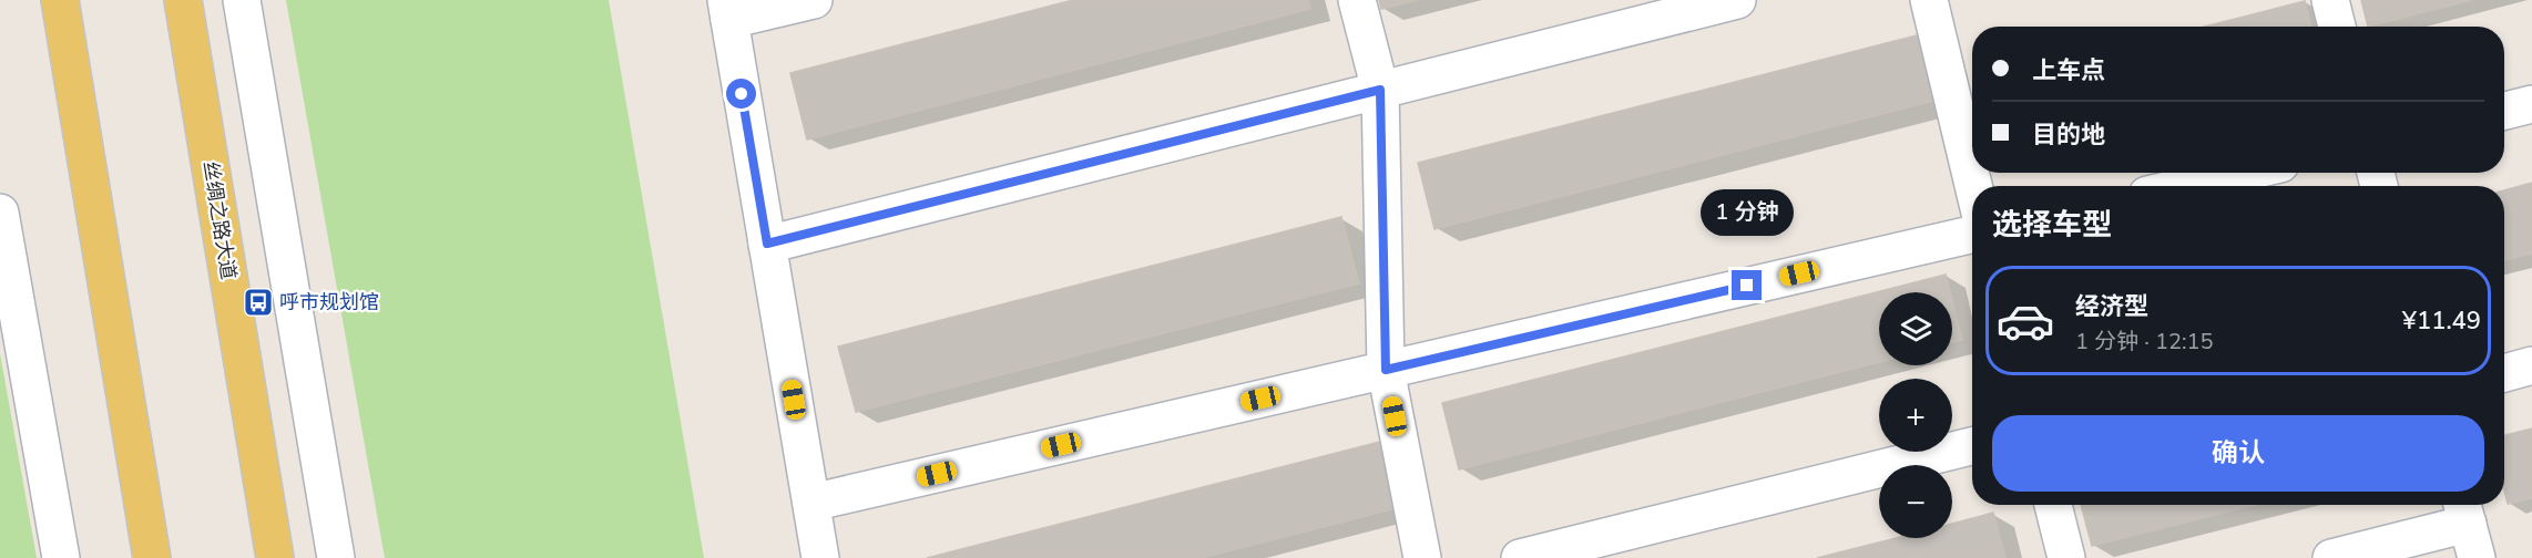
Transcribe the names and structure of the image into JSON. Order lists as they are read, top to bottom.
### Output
{
  "streets": {
    "main road": ["丝绸之路大道"]
  },
  "places": {
    "bus stop": ["呼市规划馆"]
  },
  "page": {
    "banner": ["上车点", "目的地"],
    "heading": "选择车型",
    "bubble": "1 分钟",
    "list": [
      {
        "name": "经济型",
        "note": "1 分钟 · 12:15",
        "value": "¥11.49"
      }
    ],
    "map_buttons": ["+", "−"],
    "buttons": "确认"
  }
}
